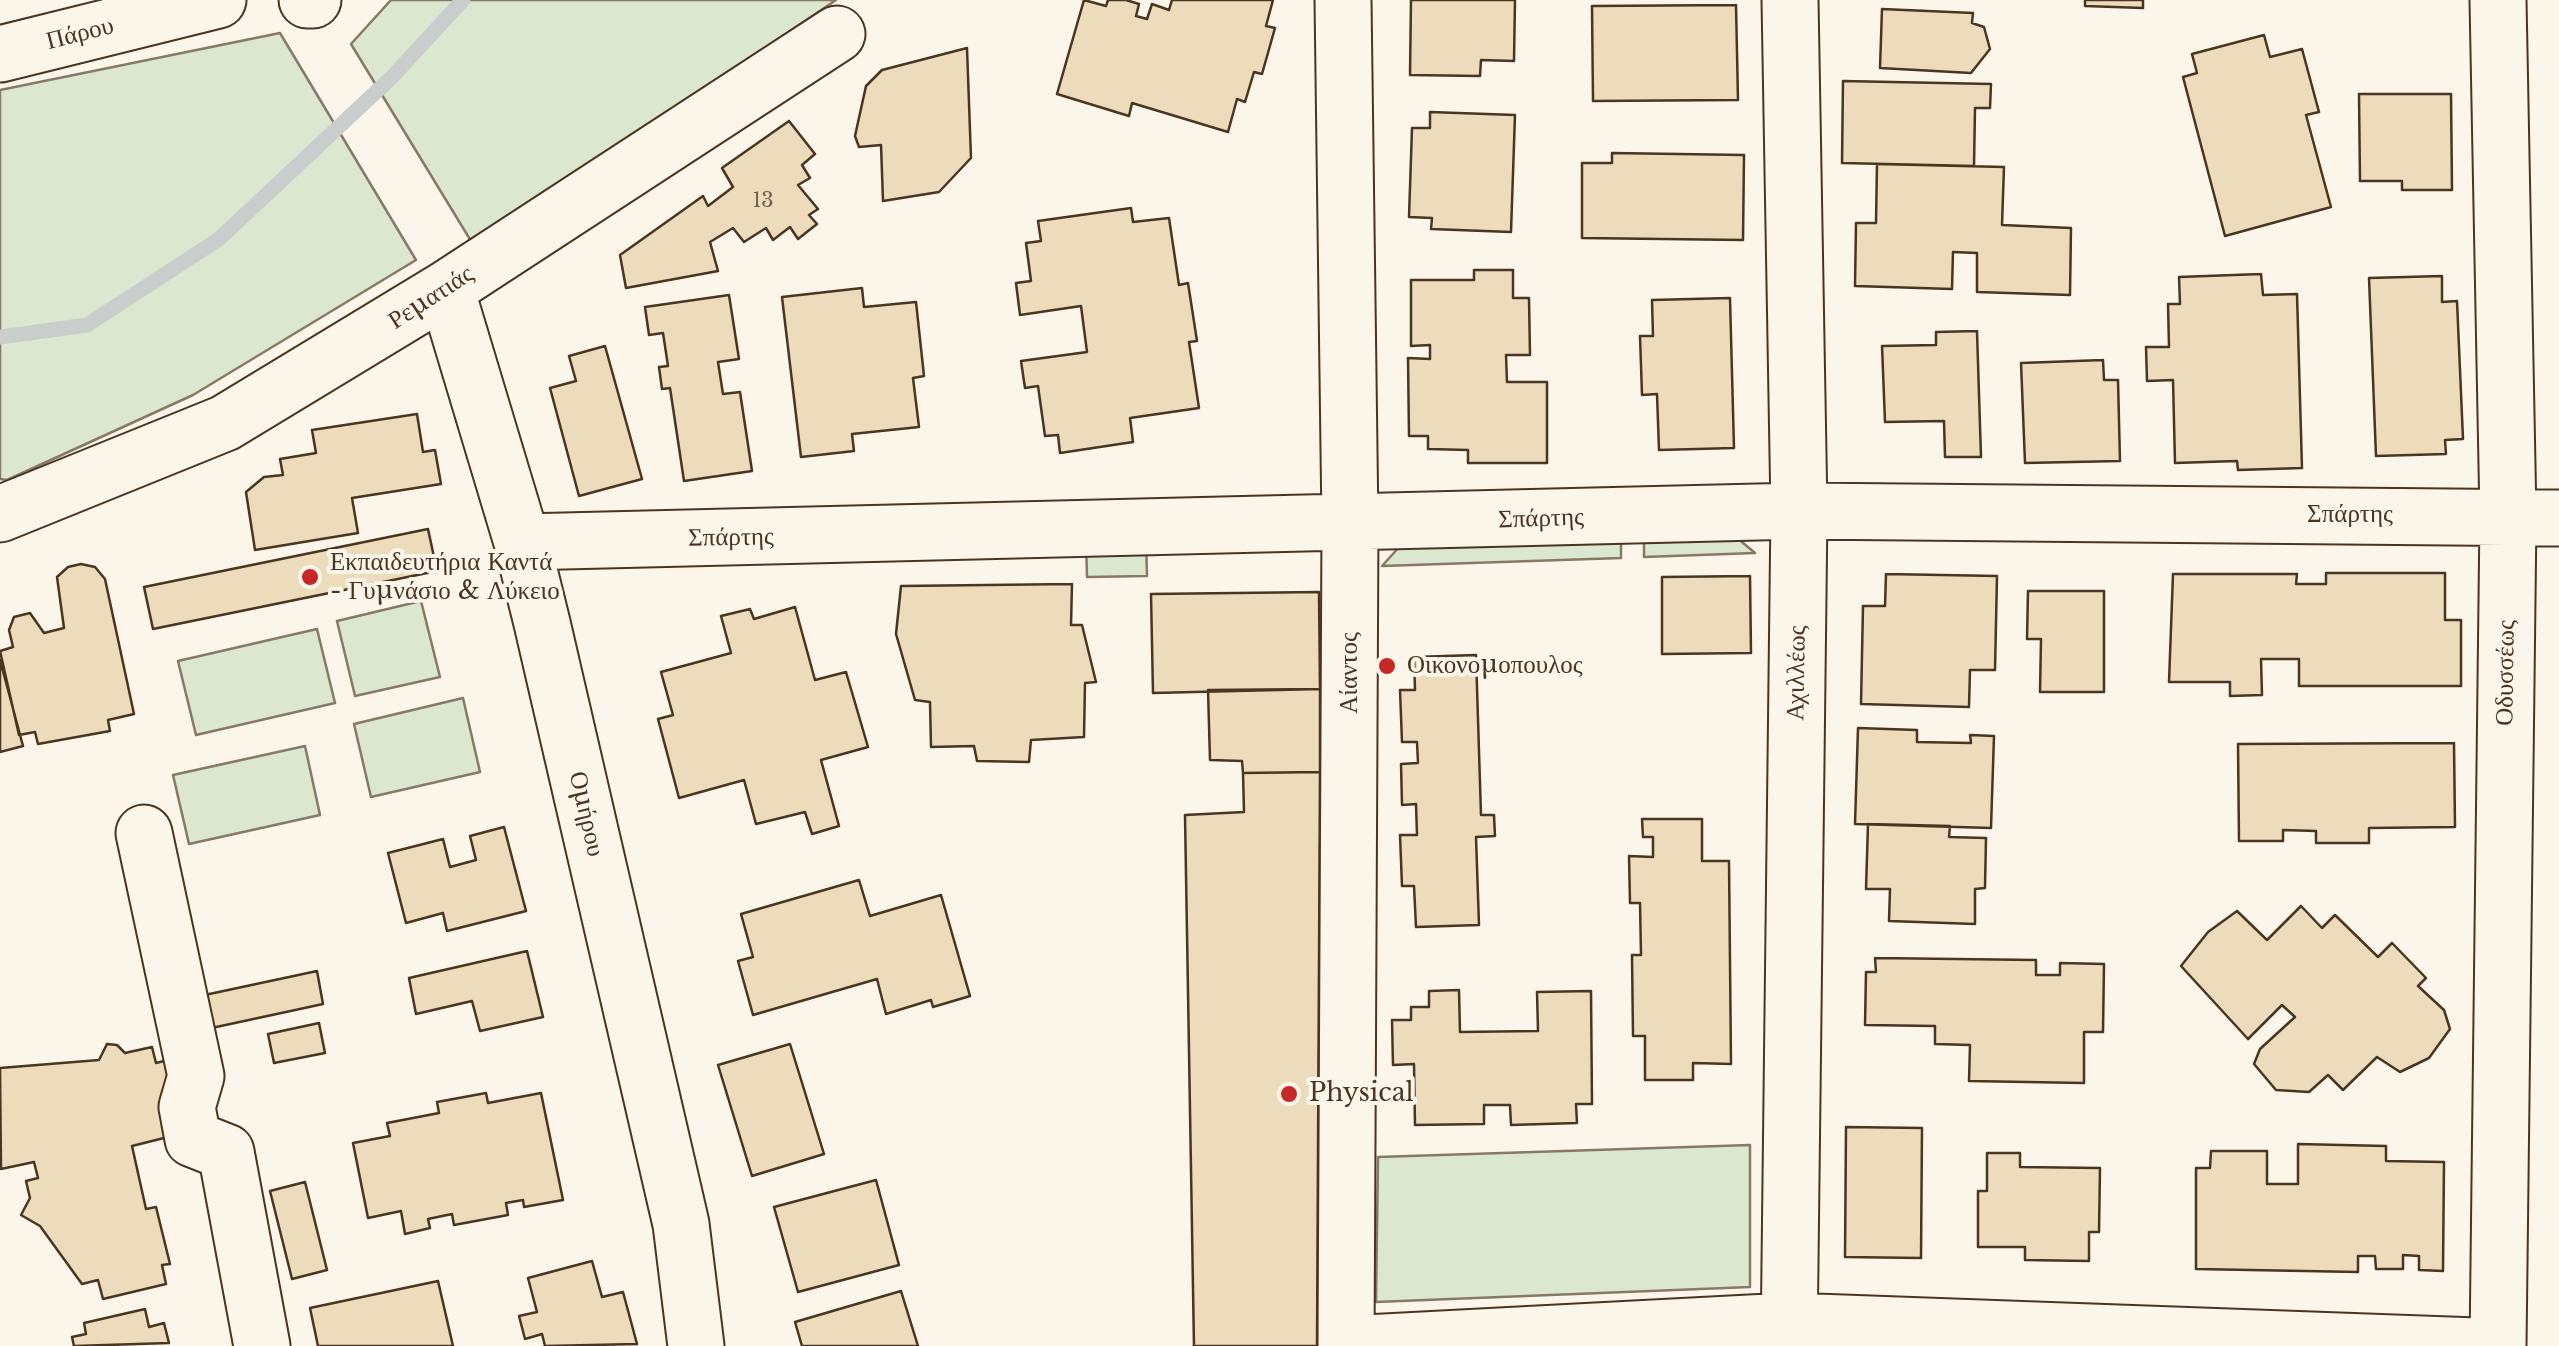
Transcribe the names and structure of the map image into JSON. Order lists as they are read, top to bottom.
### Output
{
  "streets": {
    "street": [
      "Πάρου",
      "Ρεματιάς",
      "Σπάρτης",
      "Αίαντος",
      "Αχιλλέως",
      "Οδυσσέως",
      "Ομήρου"
    ]
  },
  "crossings": [
    ["Ρεματιάς", "Ομήρου"],
    ["Σπάρτης", "Αίαντος"],
    ["Σπάρτης", "Αχιλλέως"],
    ["Σπάρτης", "Οδυσσέως"],
    ["Σπάρτης", "Ομήρου"]
  ],
  "places": ["Εκπαιδευτήρια Καντά - Γυμνάσιο & Λύκειο", "Οικονομοπουλος", "Physical"],
  "house_numbers": ["13"]
}
